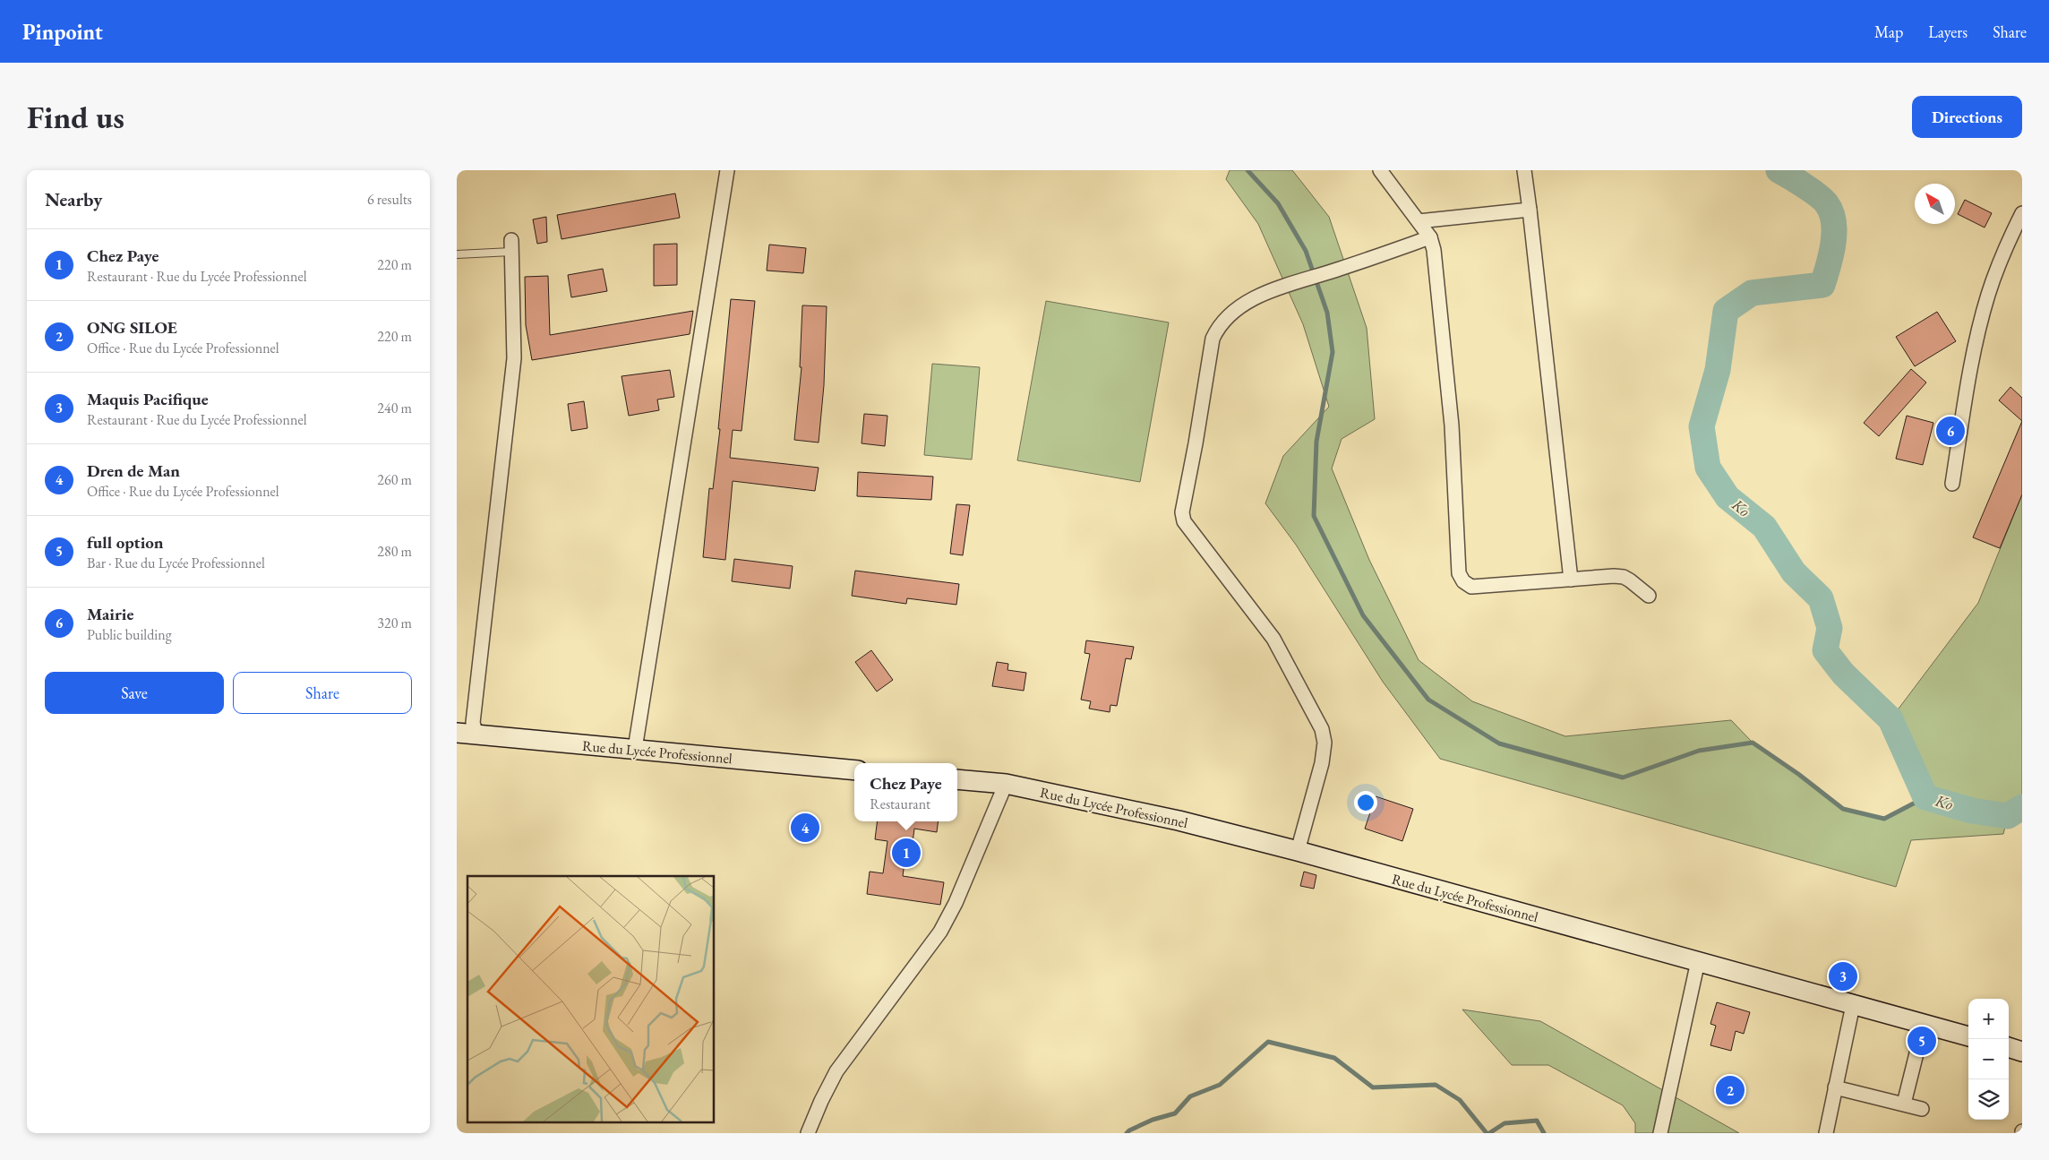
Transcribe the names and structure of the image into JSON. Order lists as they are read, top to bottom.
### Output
{
  "streets": {
    "main road": ["Rue du Lycée Professionnel"]
  },
  "water": ["Ko"],
  "north": "top left",
  "page": {
    "header": "Pinpoint",
    "nav": ["Map", "Layers", "Share"],
    "buttons": [
      "Directions",
      ["Save", "Share"]
    ],
    "title": "Find us",
    "heading": ["Nearby", "6 results"],
    "list": [
      {
        "mark": "1",
        "name": "Chez Paye",
        "note": "Restaurant · Rue du Lycée Professionnel",
        "value": "220 m"
      },
      {
        "mark": "2",
        "name": "ONG SILOE",
        "note": "Office · Rue du Lycée Professionnel",
        "value": "220 m"
      },
      {
        "mark": "3",
        "name": "Maquis Pacifique",
        "note": "Restaurant · Rue du Lycée Professionnel",
        "value": "240 m"
      },
      {
        "mark": "4",
        "name": "Dren de Man",
        "note": "Office · Rue du Lycée Professionnel",
        "value": "260 m"
      },
      {
        "mark": "5",
        "name": "full option",
        "note": "Bar · Rue du Lycée Professionnel",
        "value": "280 m"
      },
      {
        "mark": "6",
        "name": "Mairie",
        "note": "Public building",
        "value": "320 m"
      }
    ],
    "pins": [
      "6",
      "4",
      "1",
      "3",
      "5",
      "2"
    ],
    "popup": ["Chez Paye", "Restaurant"],
    "map_buttons": ["+", "−"]
  }
}
